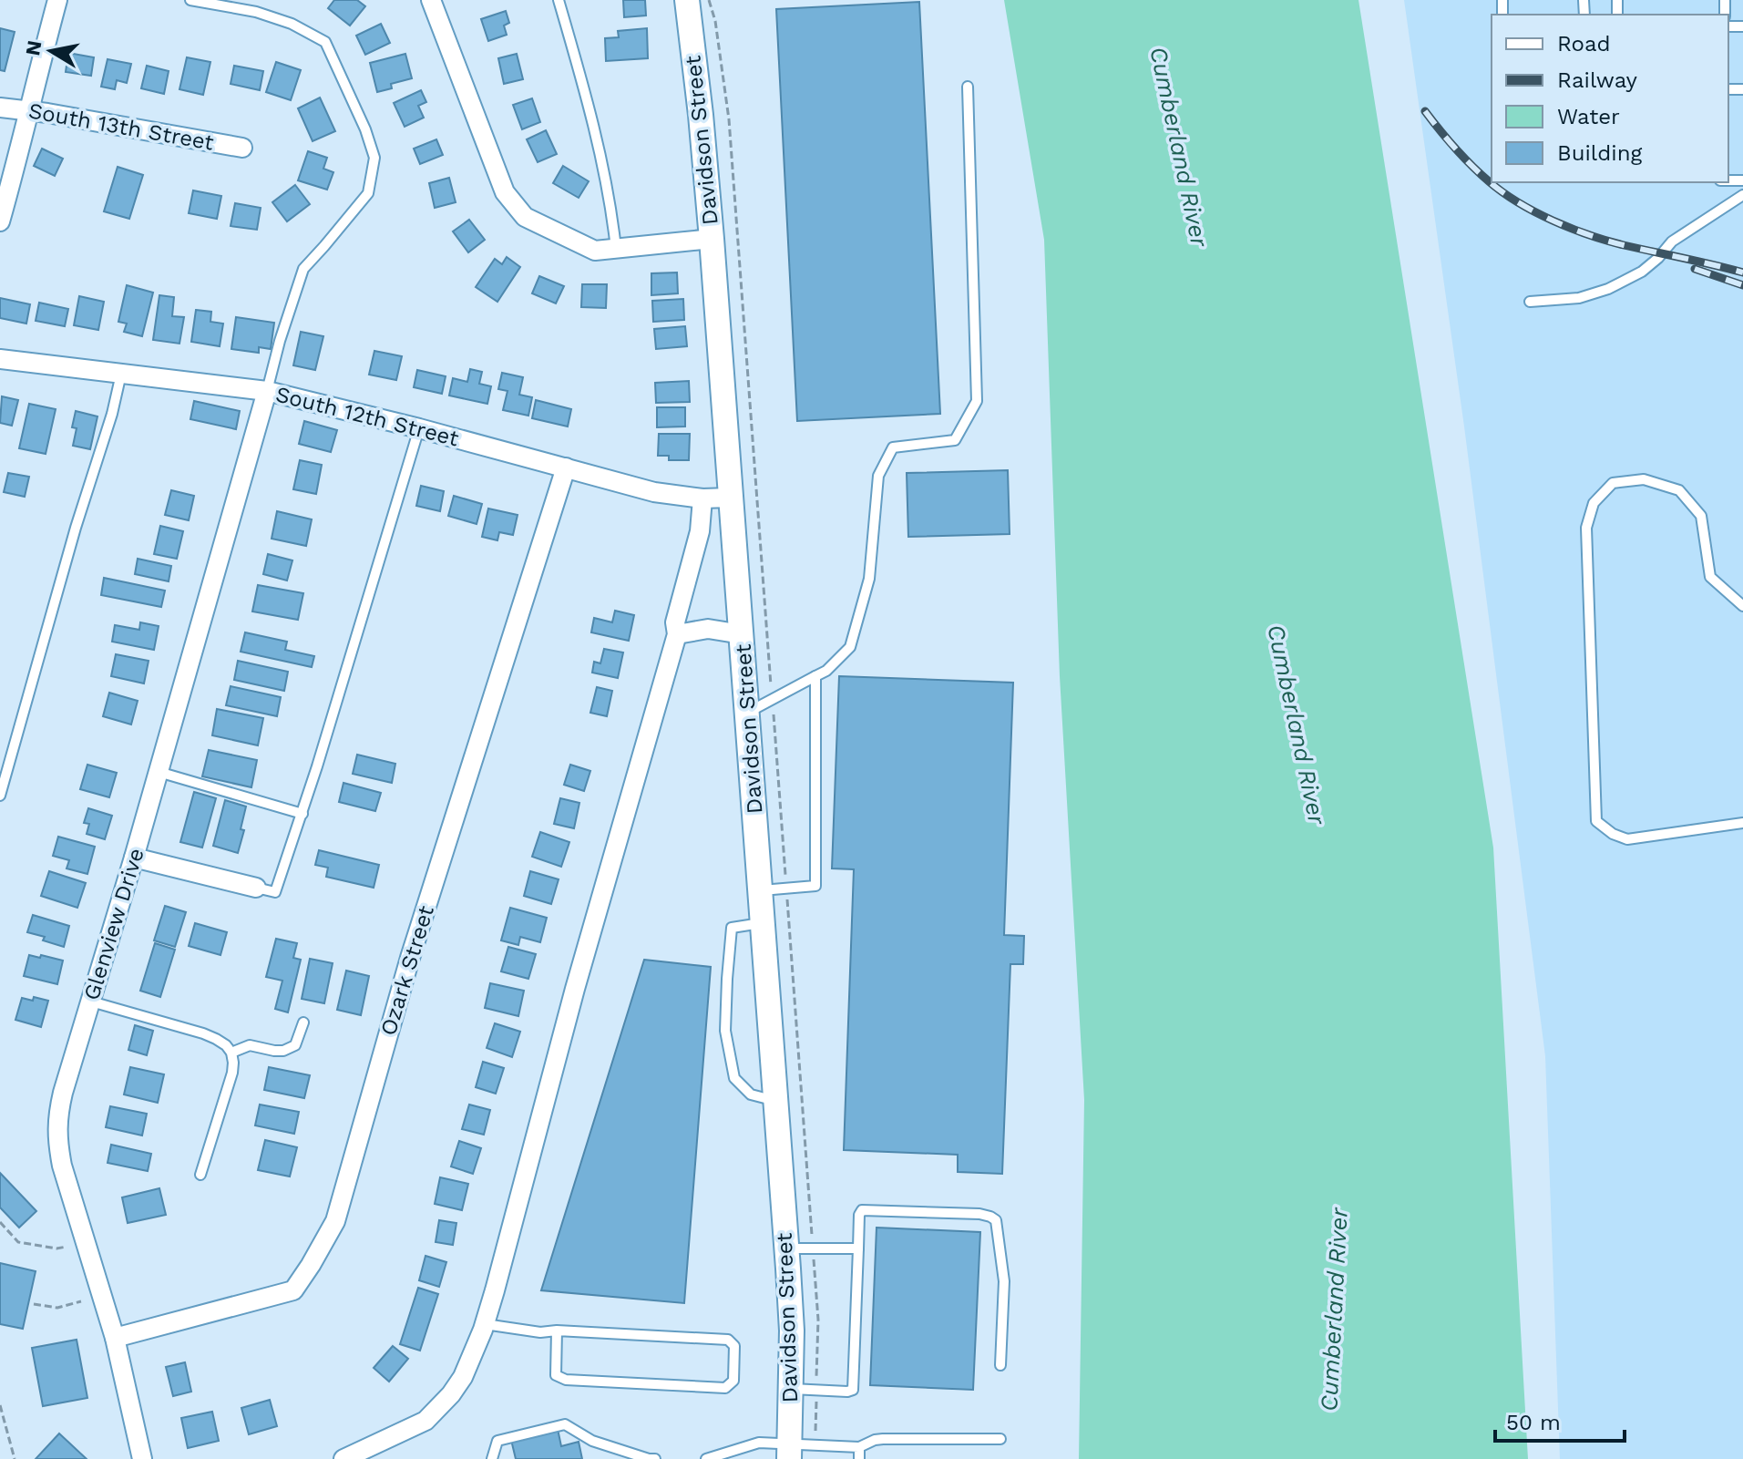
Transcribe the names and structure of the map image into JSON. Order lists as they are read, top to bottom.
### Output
{
  "streets": {
    "street": [
      "South 13th Street",
      "Davidson Street",
      "South 12th Street",
      "Glenview Drive",
      "Ozark Street"
    ]
  },
  "crossings": [
    ["Davidson Street", "South 12th Street"],
    ["South 12th Street", "Glenview Drive"],
    ["South 12th Street", "Ozark Street"],
    ["Glenview Drive", "Ozark Street"]
  ],
  "water": ["Cumberland River"],
  "legend": [
    "Road",
    "Railway",
    "Water",
    "Building"
  ],
  "scale_bar": "50 m",
  "north": "left"
}
